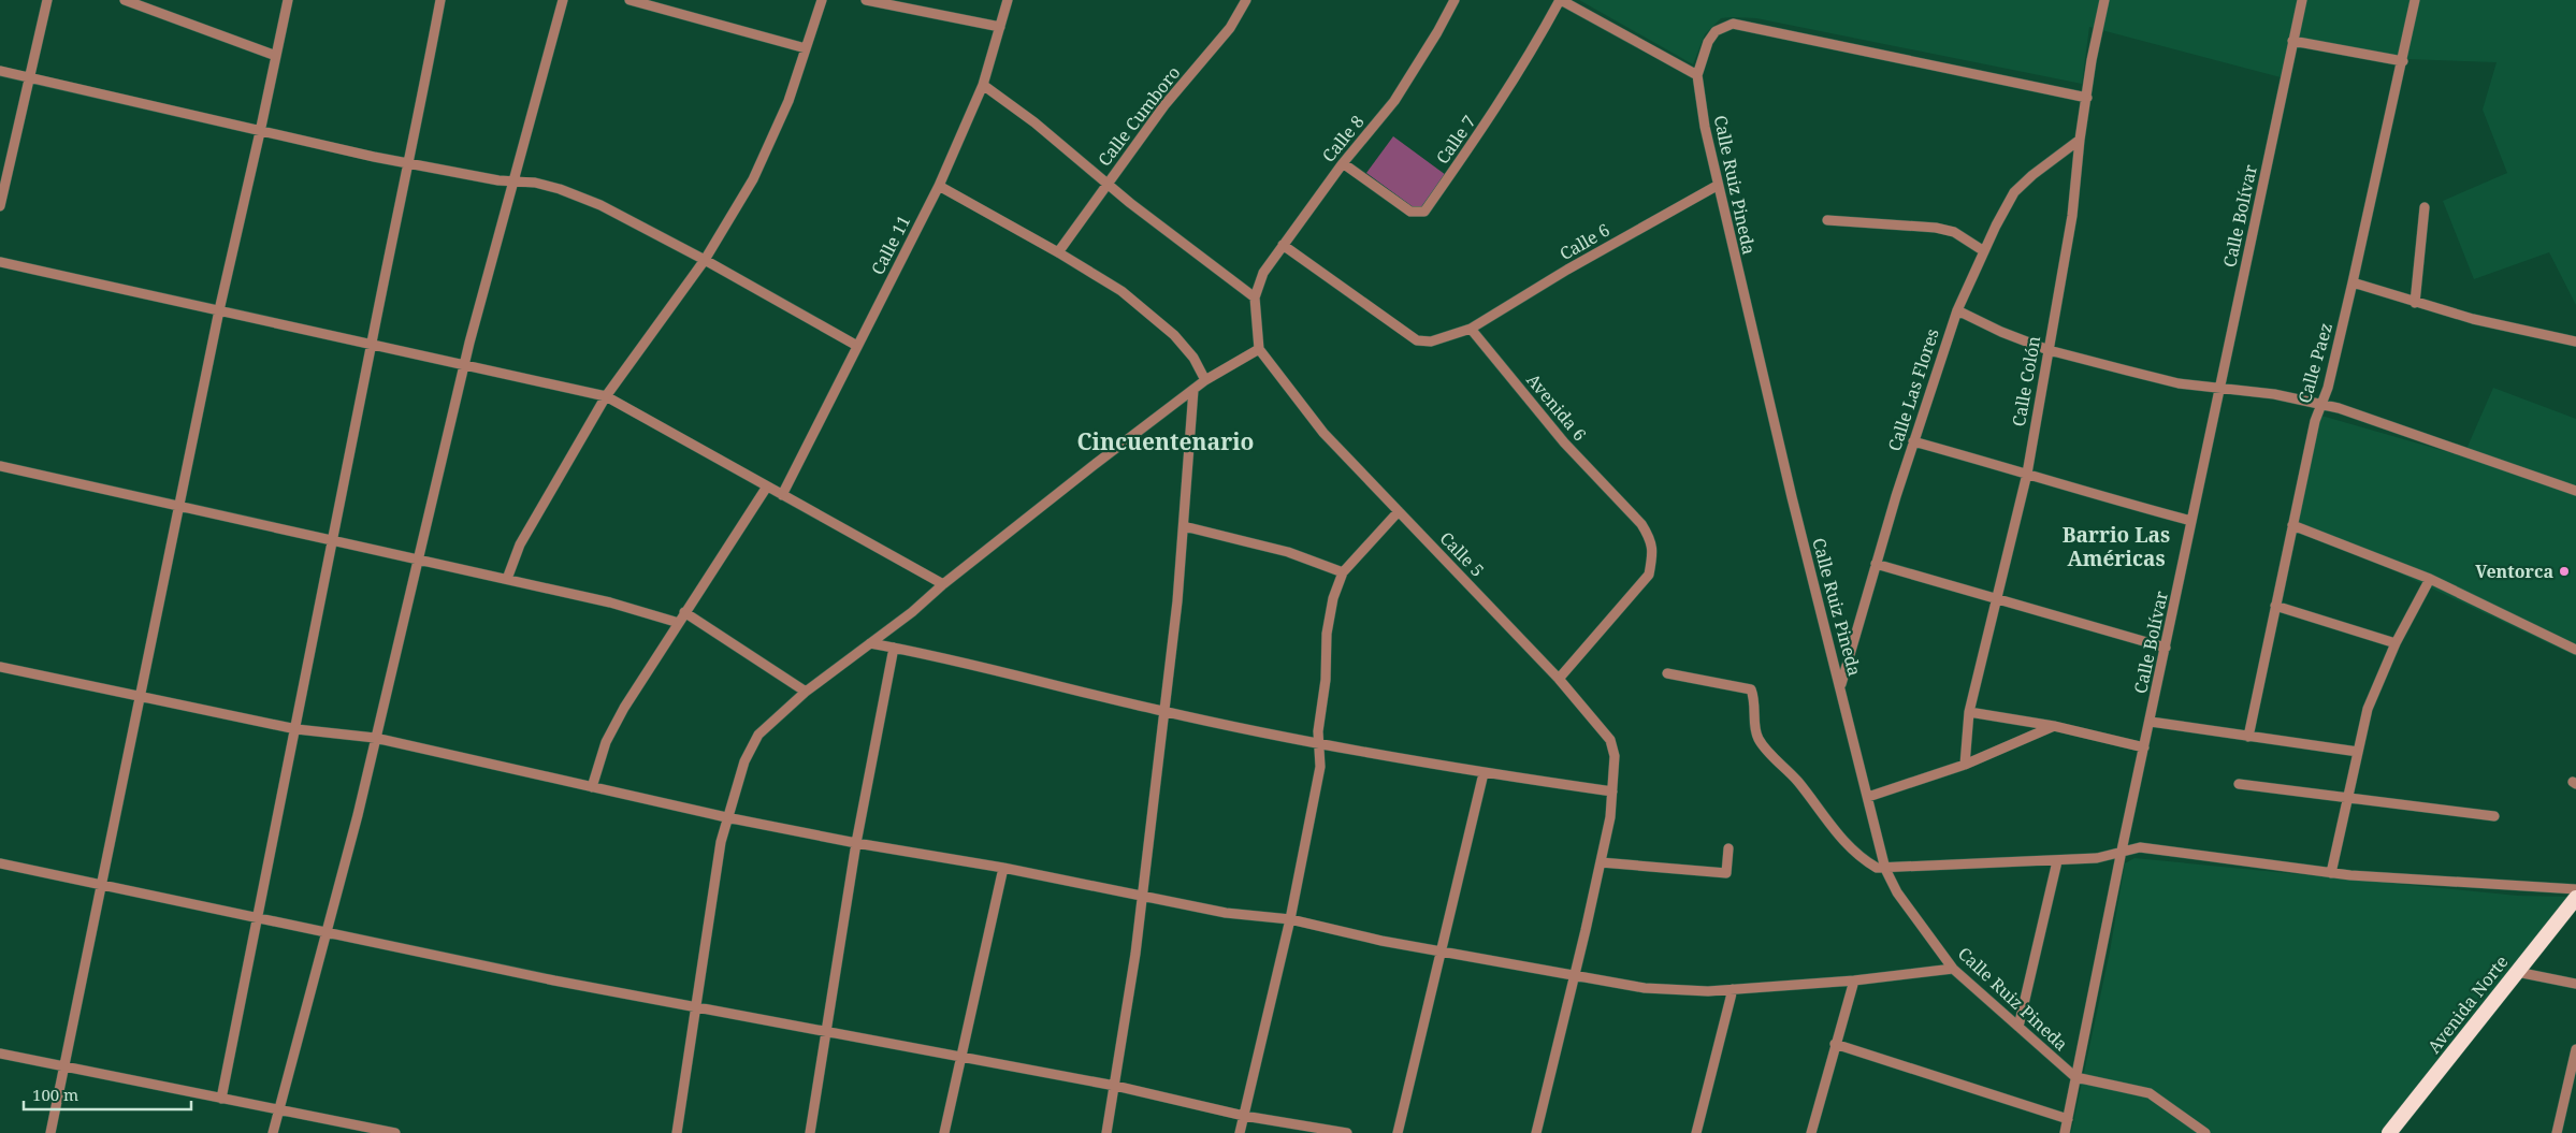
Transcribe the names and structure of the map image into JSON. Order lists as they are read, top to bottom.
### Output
{
  "streets": {
    "highway": ["Avenida Norte"],
    "street": [
      "Calle Cumboro",
      "Calle 8",
      "Calle 7",
      "Calle Ruiz Pineda",
      "Calle Bolívar",
      "Calle 6",
      "Calle 11",
      "Calle Paez",
      "Calle Colón",
      "Calle Las Flores",
      "Avenida 6",
      "Calle 5"
    ]
  },
  "crossings": [
    ["Calle 8", "Calle 7"],
    ["Calle Ruiz Pineda", "Calle Bolívar"],
    ["Calle Ruiz Pineda", "Calle 6"],
    ["Calle Ruiz Pineda", "Calle Las Flores"],
    ["Calle 6", "Avenida 6"],
    ["Calle Colón", "Calle Las Flores"],
    ["Avenida 6", "Calle 5"]
  ],
  "districts": ["Cincuentenario", "Barrio Las Américas"],
  "places": ["Ventorca"],
  "scale_bar": "100 m"
}
